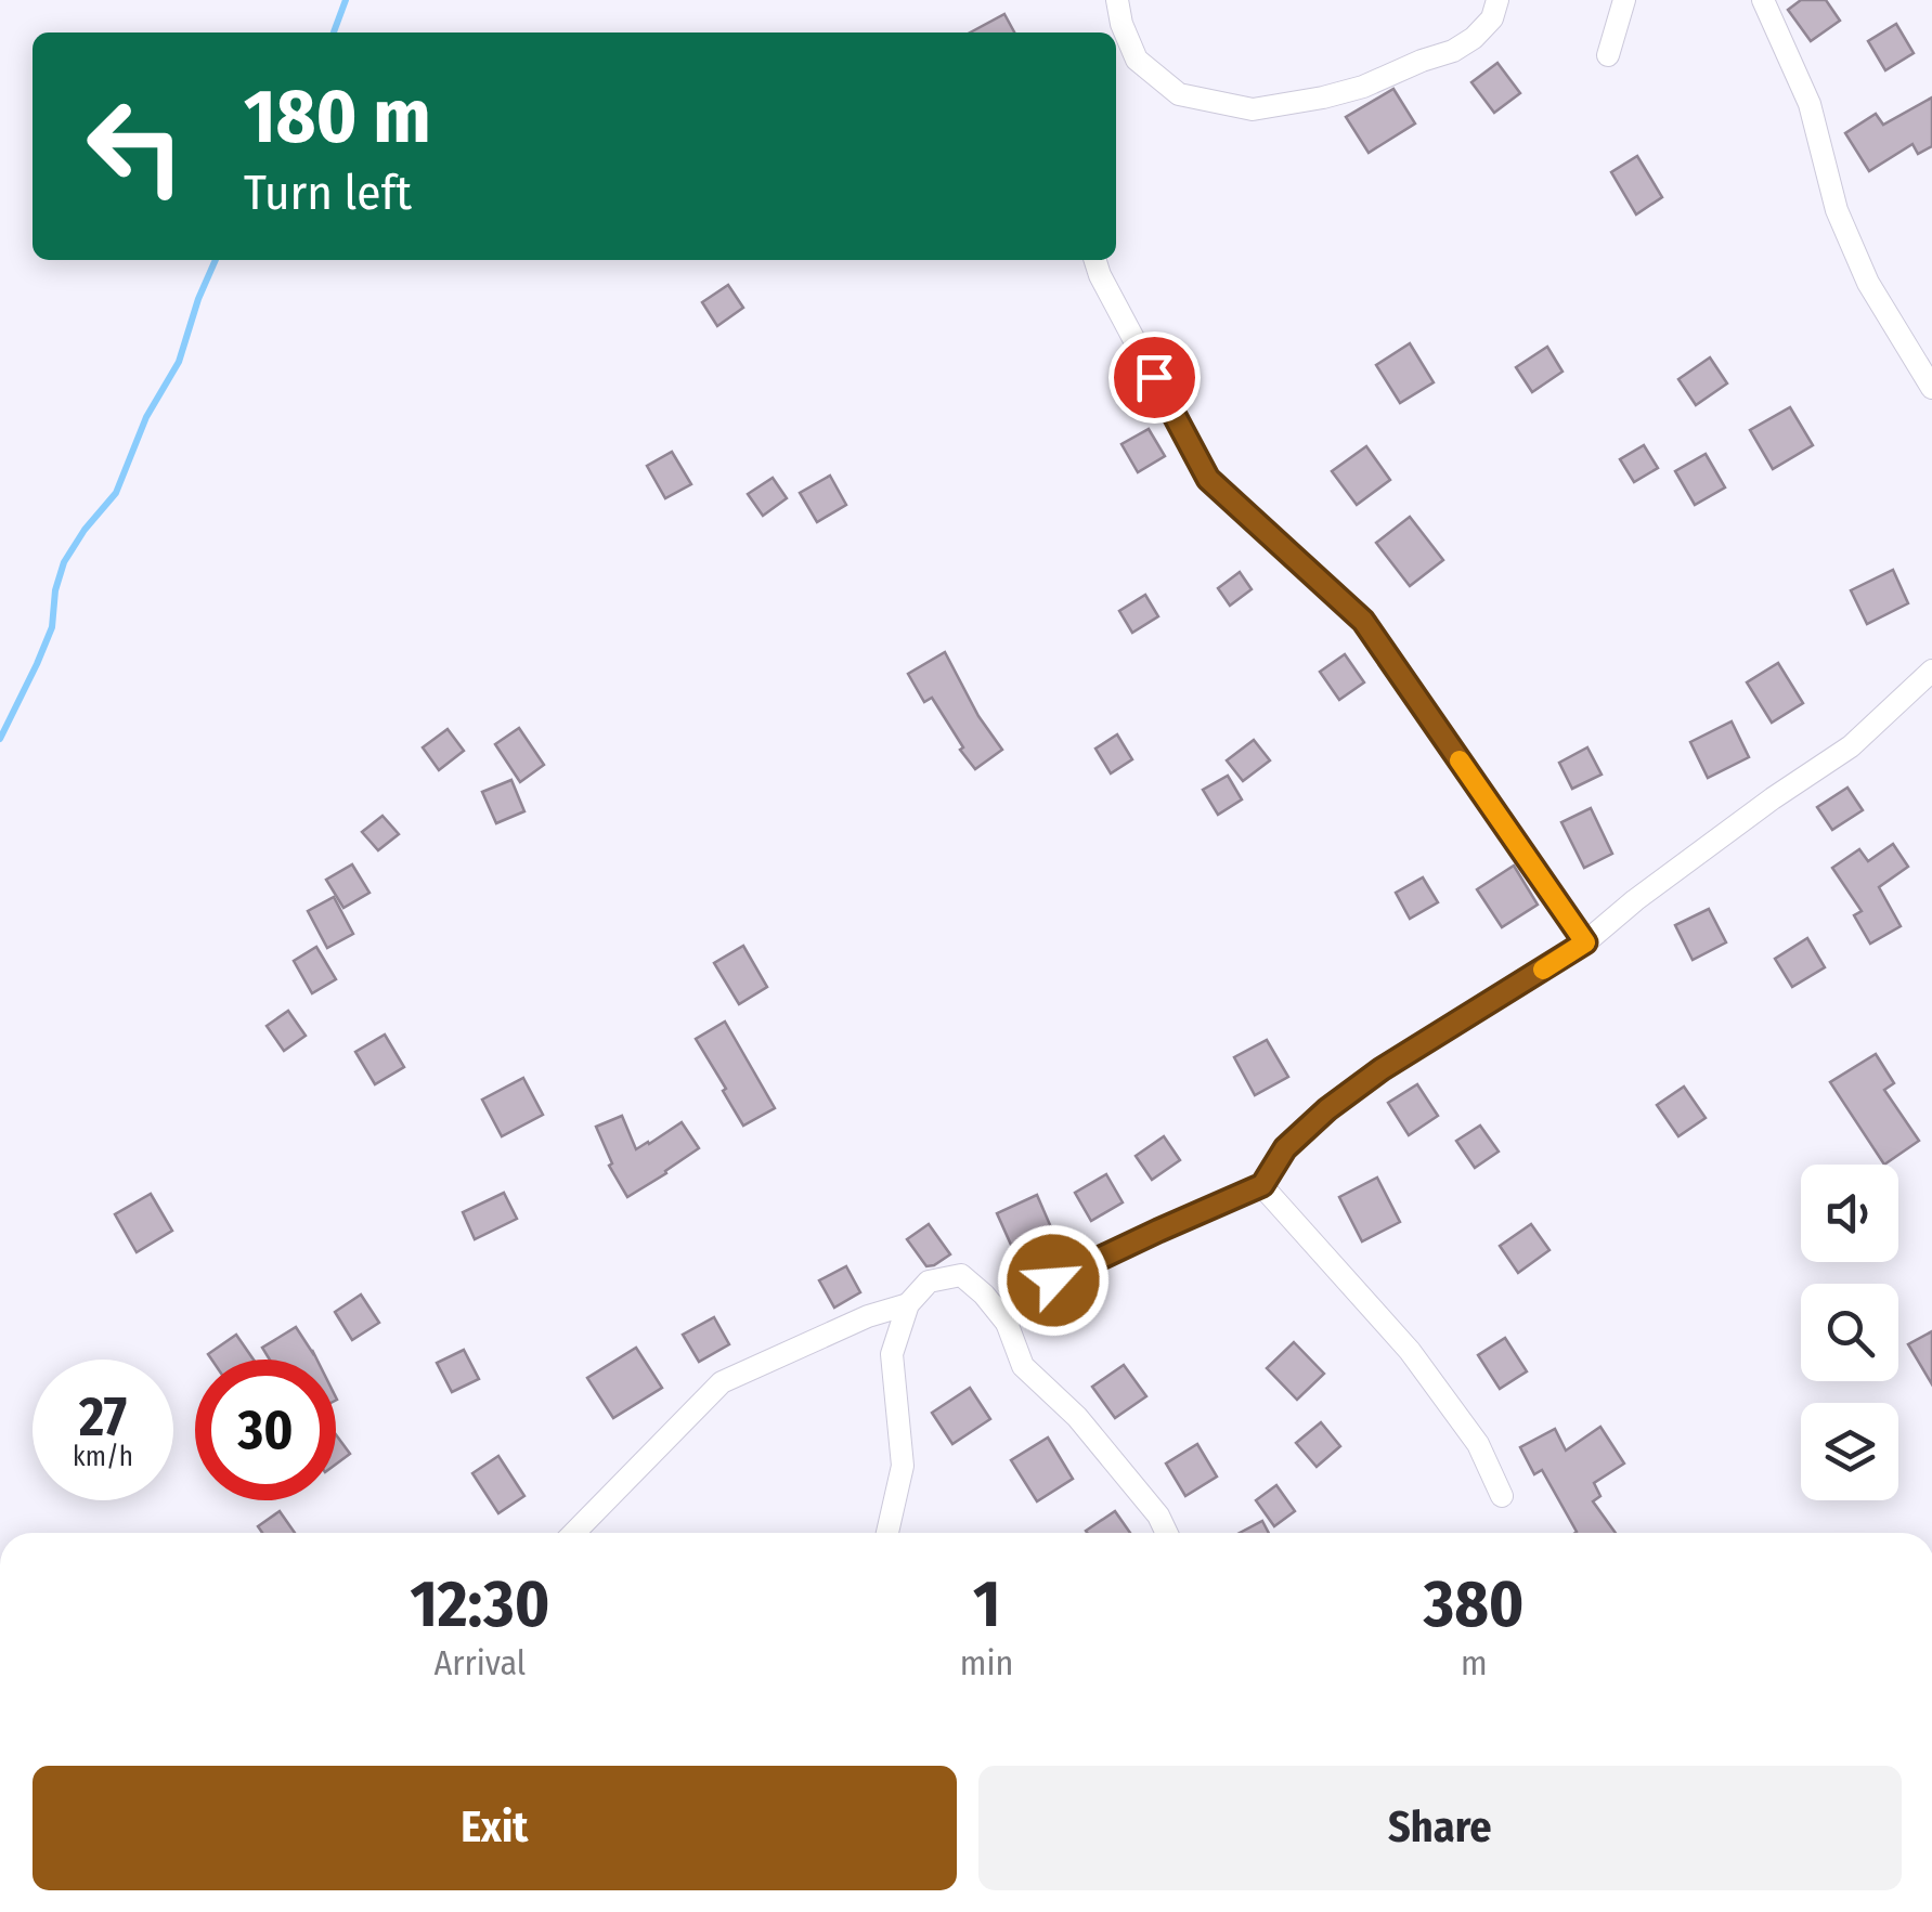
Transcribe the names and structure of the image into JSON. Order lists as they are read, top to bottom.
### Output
{
  "page": {
    "turn": ["180 m", "Turn left"],
    "speed": "27 km/h",
    "limit": "30",
    "eta": [
      "12:30",
      "Arrival",
      "1",
      "min",
      "380",
      "m"
    ],
    "buttons": ["Exit", "Share"]
  }
}
